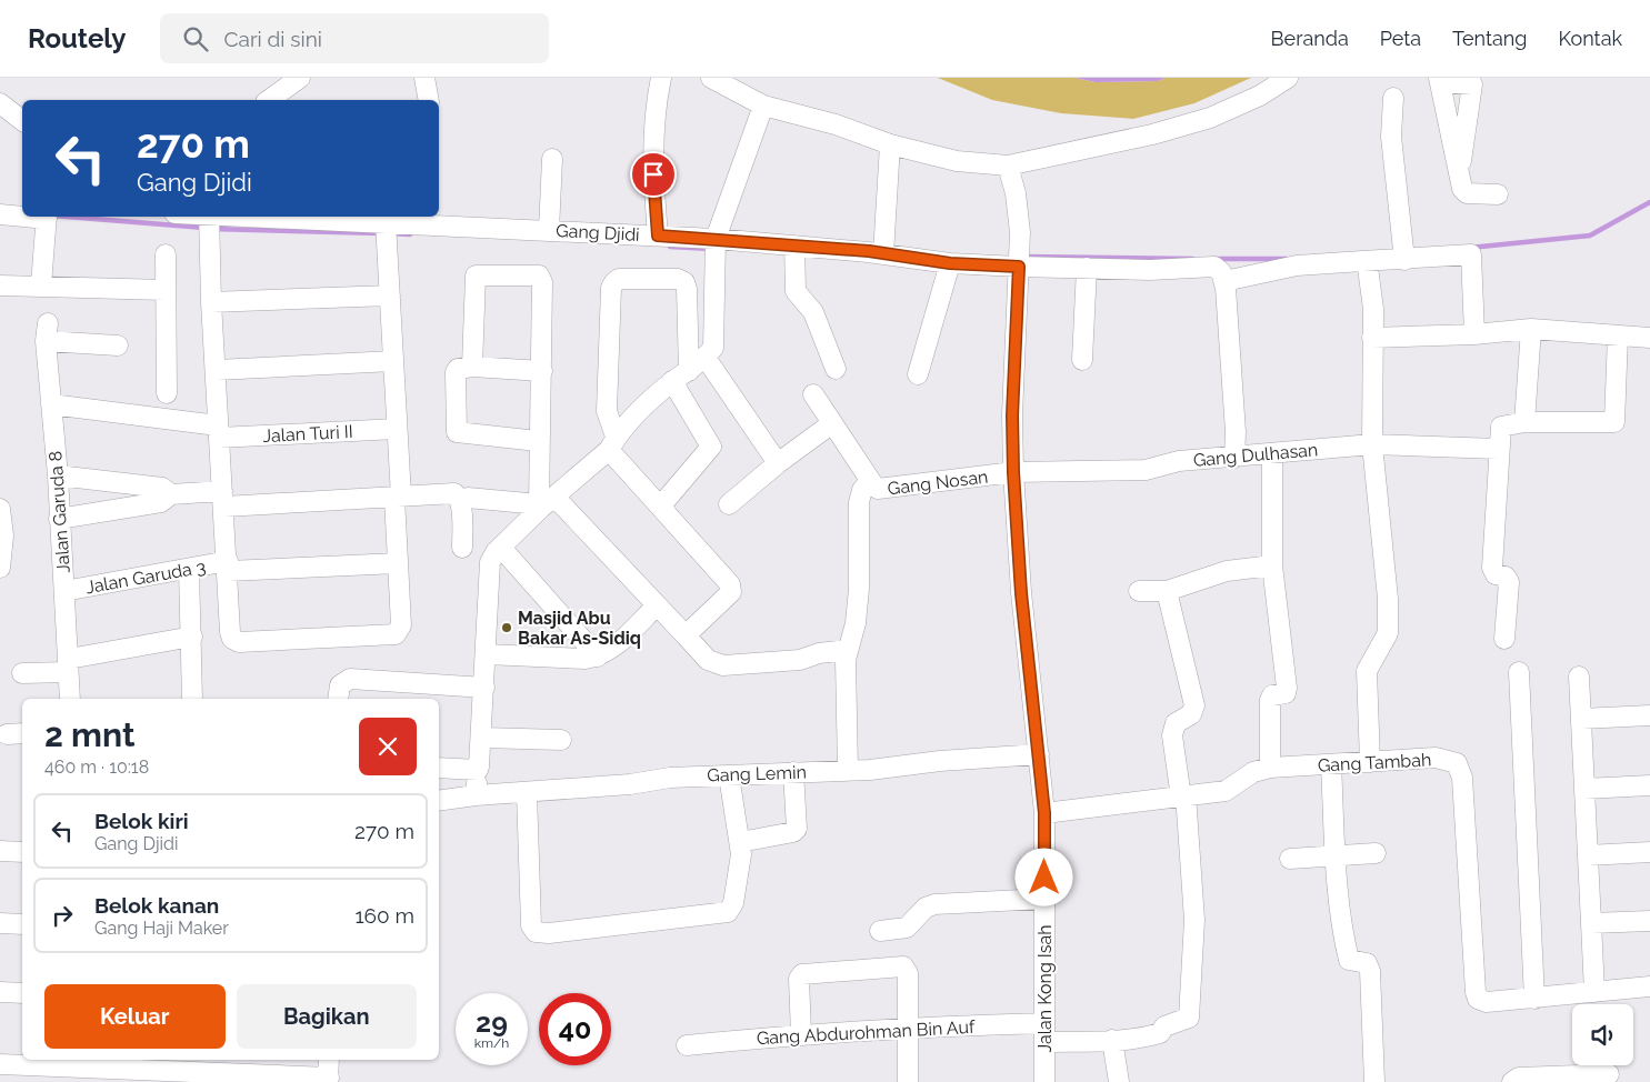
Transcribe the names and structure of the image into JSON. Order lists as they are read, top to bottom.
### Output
{
  "streets": {
    "street": [
      "Gang Djidi",
      "Jalan Turi II",
      "Gang Dulhasan",
      "Gang Nosan",
      "Jalan Garuda 8",
      "Jalan Garuda 3",
      "Gang Tambah",
      "Gang Lemin",
      "Jalan Kong Isah",
      "Gang Abdurohman Bin Auf"
    ]
  },
  "crossings": [
    ["Gang Djidi", "Jalan Kong Isah"],
    ["Jalan Turi II", "Jalan Garuda 8"],
    ["Gang Dulhasan", "Gang Nosan"],
    ["Gang Dulhasan", "Jalan Kong Isah"],
    ["Gang Nosan", "Jalan Kong Isah"],
    ["Jalan Garuda 8", "Jalan Garuda 3"],
    ["Gang Tambah", "Jalan Kong Isah"],
    ["Gang Tambah", "Gang Abdurohman Bin Auf"],
    ["Gang Lemin", "Jalan Kong Isah"],
    ["Jalan Kong Isah", "Gang Abdurohman Bin Auf"]
  ],
  "places": ["Masjid Abu Bakar As-Sidiq"],
  "page": {
    "header": "Routely",
    "search": "Cari di sini",
    "nav": [
      "Beranda",
      "Peta",
      "Tentang",
      "Kontak"
    ],
    "turn": ["270 m", "Gang Djidi"],
    "heading": ["2 mnt", "460 m · 10:18"],
    "list": [
      {
        "name": "Belok kiri",
        "note": "Gang Djidi",
        "value": "270 m"
      },
      {
        "name": "Belok kanan",
        "note": "Gang Haji Maker",
        "value": "160 m"
      }
    ],
    "buttons": ["Keluar", "Bagikan"],
    "speed": "29 km/h",
    "limit": "40"
  }
}
